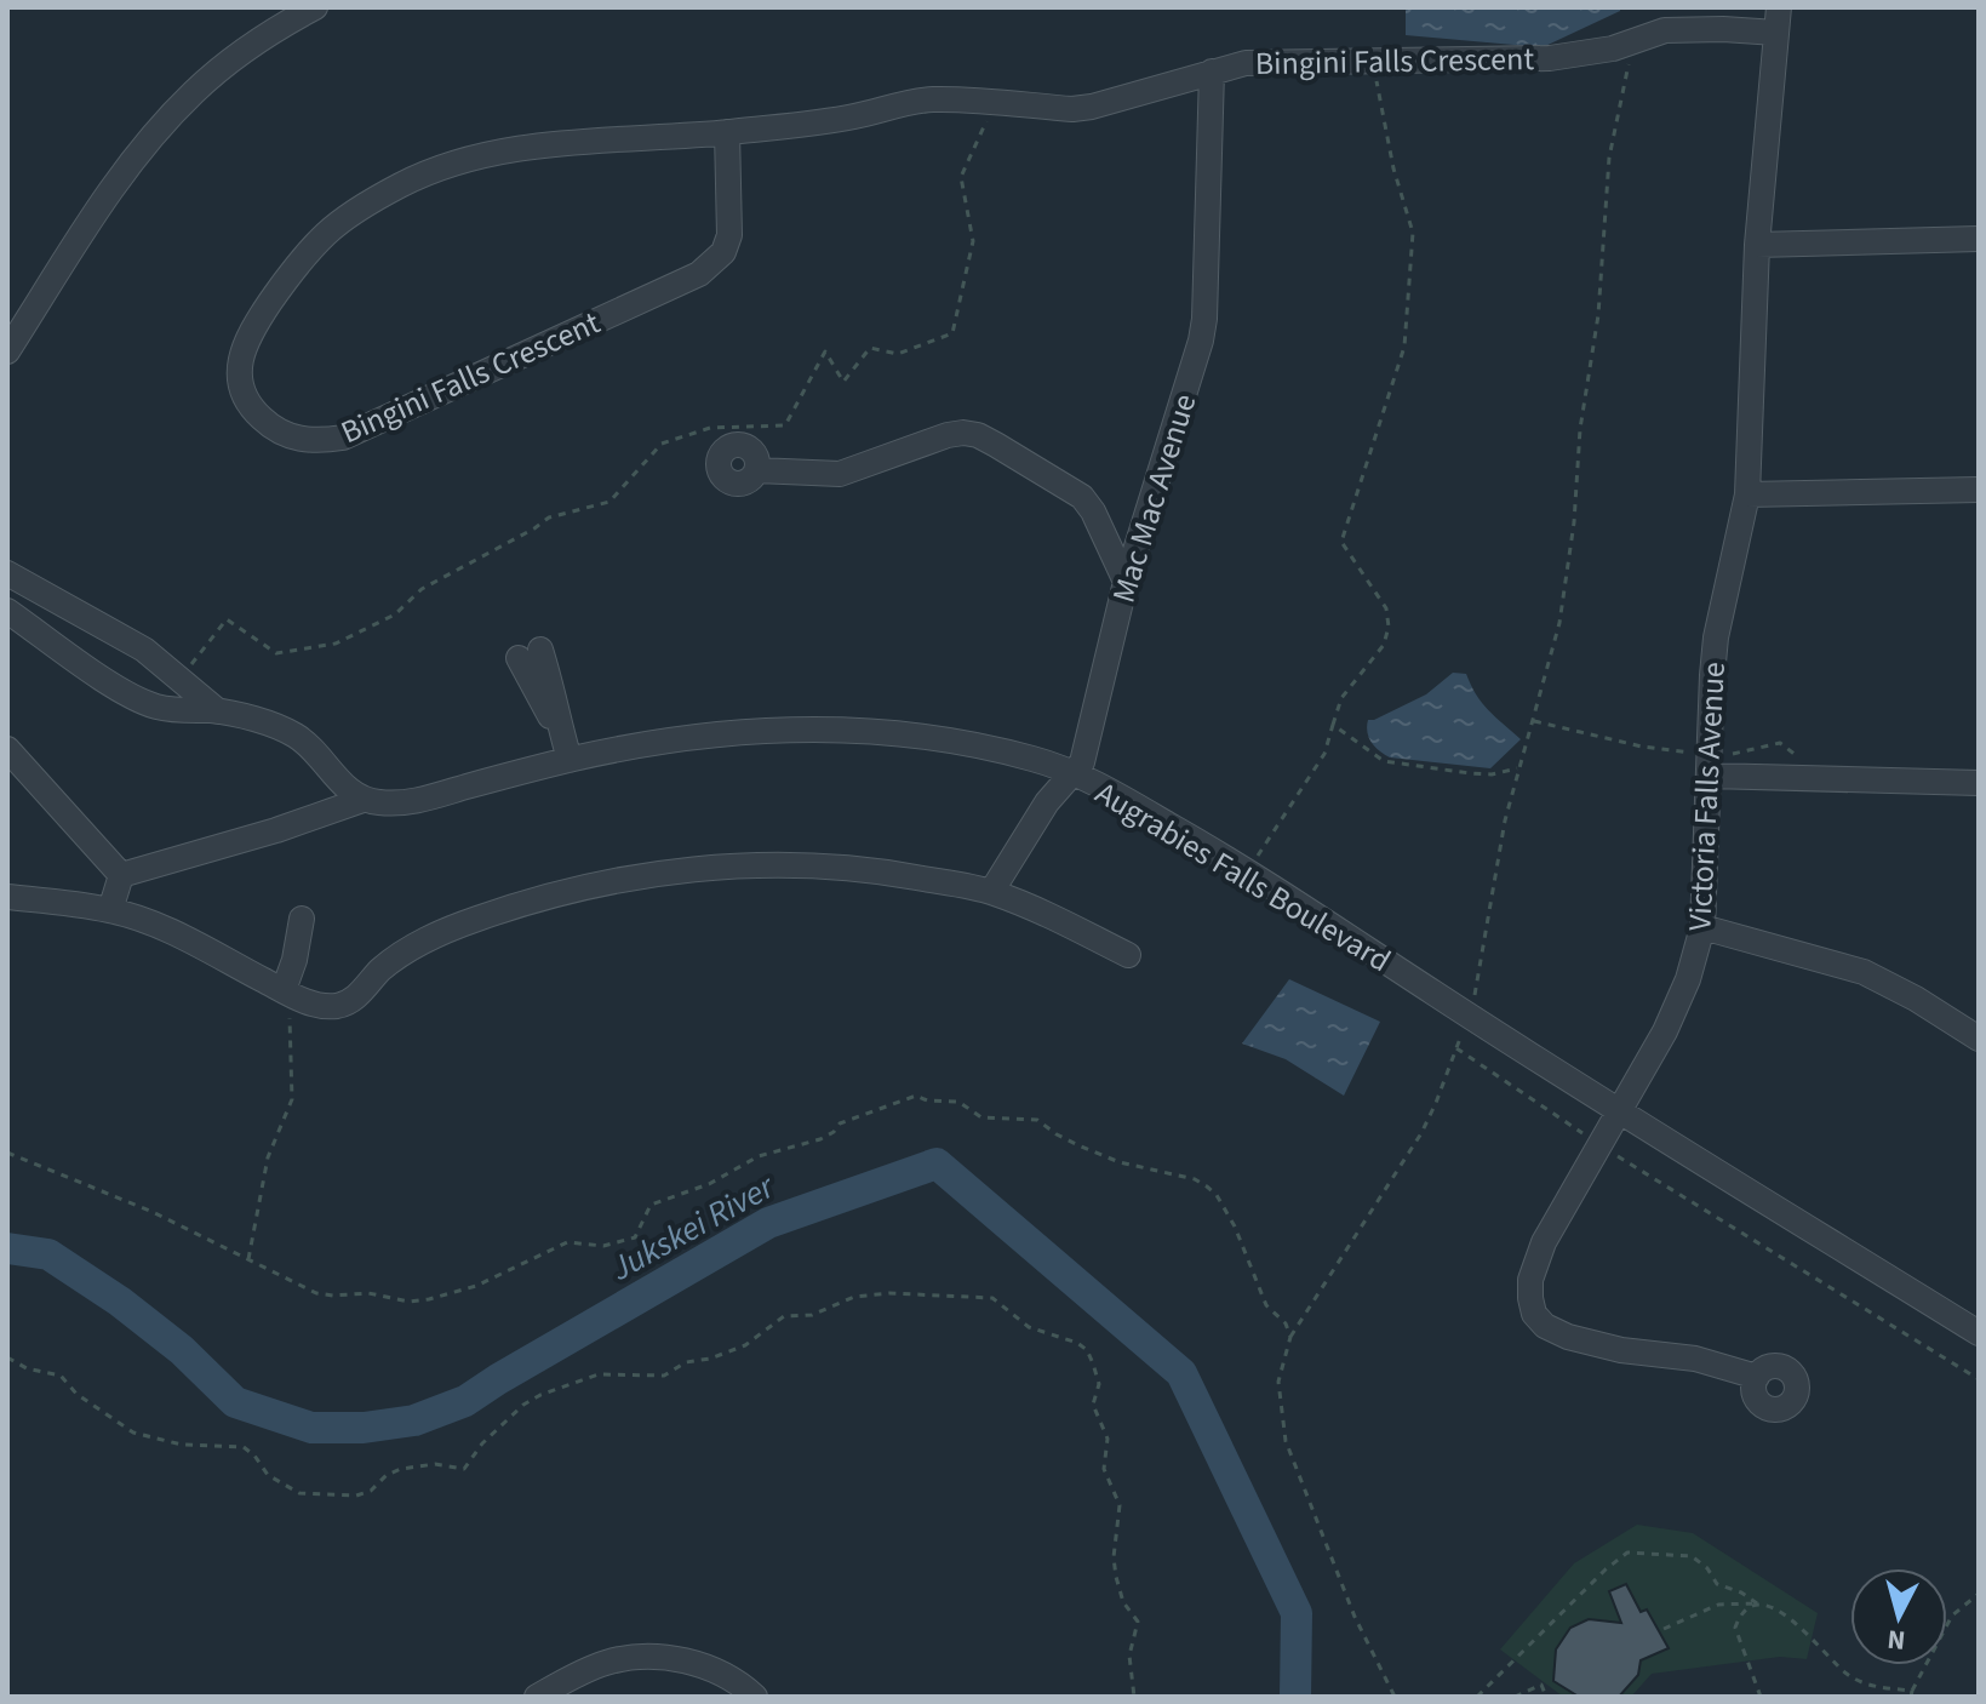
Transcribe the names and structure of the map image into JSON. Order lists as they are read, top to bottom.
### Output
{
  "streets": {
    "street": [
      "Bingini Falls Crescent",
      "Mac Mac Avenue",
      "Victoria Falls Avenue",
      "Augrabies Falls Boulevard"
    ]
  },
  "crossings": [
    ["Bingini Falls Crescent", "Mac Mac Avenue"],
    ["Bingini Falls Crescent", "Victoria Falls Avenue"],
    ["Mac Mac Avenue", "Augrabies Falls Boulevard"],
    ["Victoria Falls Avenue", "Augrabies Falls Boulevard"]
  ],
  "water": ["Jukskei River"],
  "north": "bottom"
}
